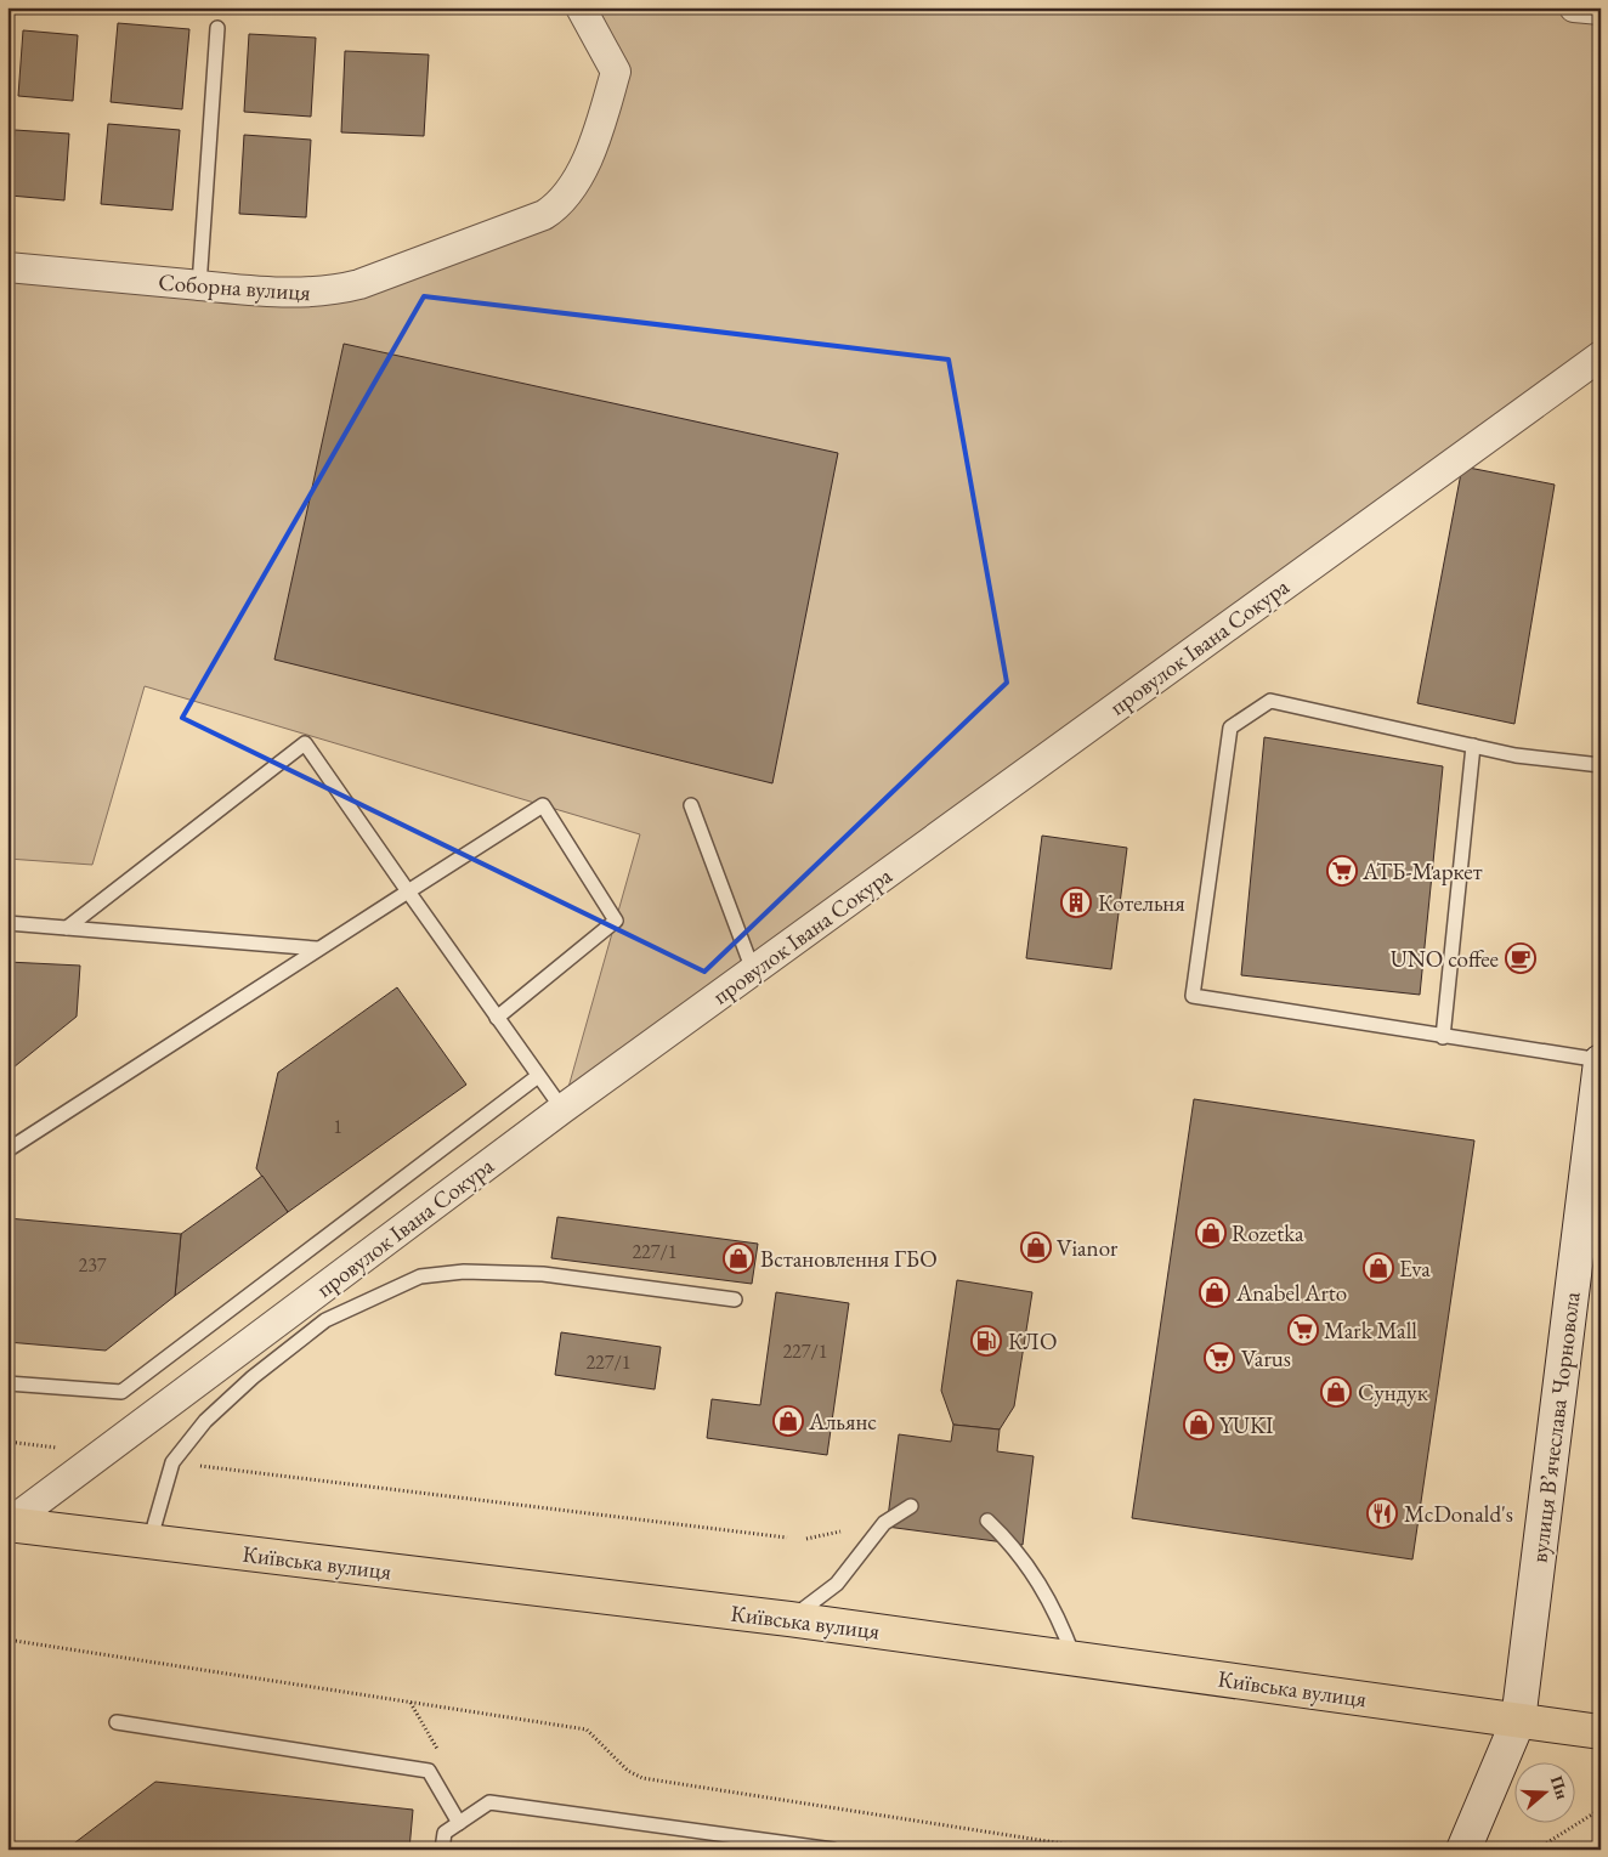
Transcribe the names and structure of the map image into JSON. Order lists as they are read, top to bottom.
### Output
{
  "streets": {
    "main road": ["Київська вулиця"],
    "street": ["Соборна вулиця", "провулок Івана Сокура", "вулиця Вʼячеслава Чорновола"]
  },
  "crossings": [
    ["провулок Івана Сокура", "Київська вулиця"],
    ["вулиця Вʼячеслава Чорновола", "Київська вулиця"]
  ],
  "places": {
    "supermarket": ["АТБ-Маркет", "Mark Mall", "Varus"],
    "building": ["Котельня"],
    "cafe": ["UNO coffee"],
    "shop": [
      "Rozetka",
      "Vianor",
      "Встановлення ГБО",
      "Eva",
      "Anabel Arto",
      "Сундук",
      "Альянс",
      "YUKI"
    ],
    "fuel station": ["КЛО"],
    "restaurant": ["McDonald's"]
  },
  "house_numbers": [
    "1",
    "227/1",
    "237",
    "227/1",
    "227/1"
  ],
  "north": "right"
}
